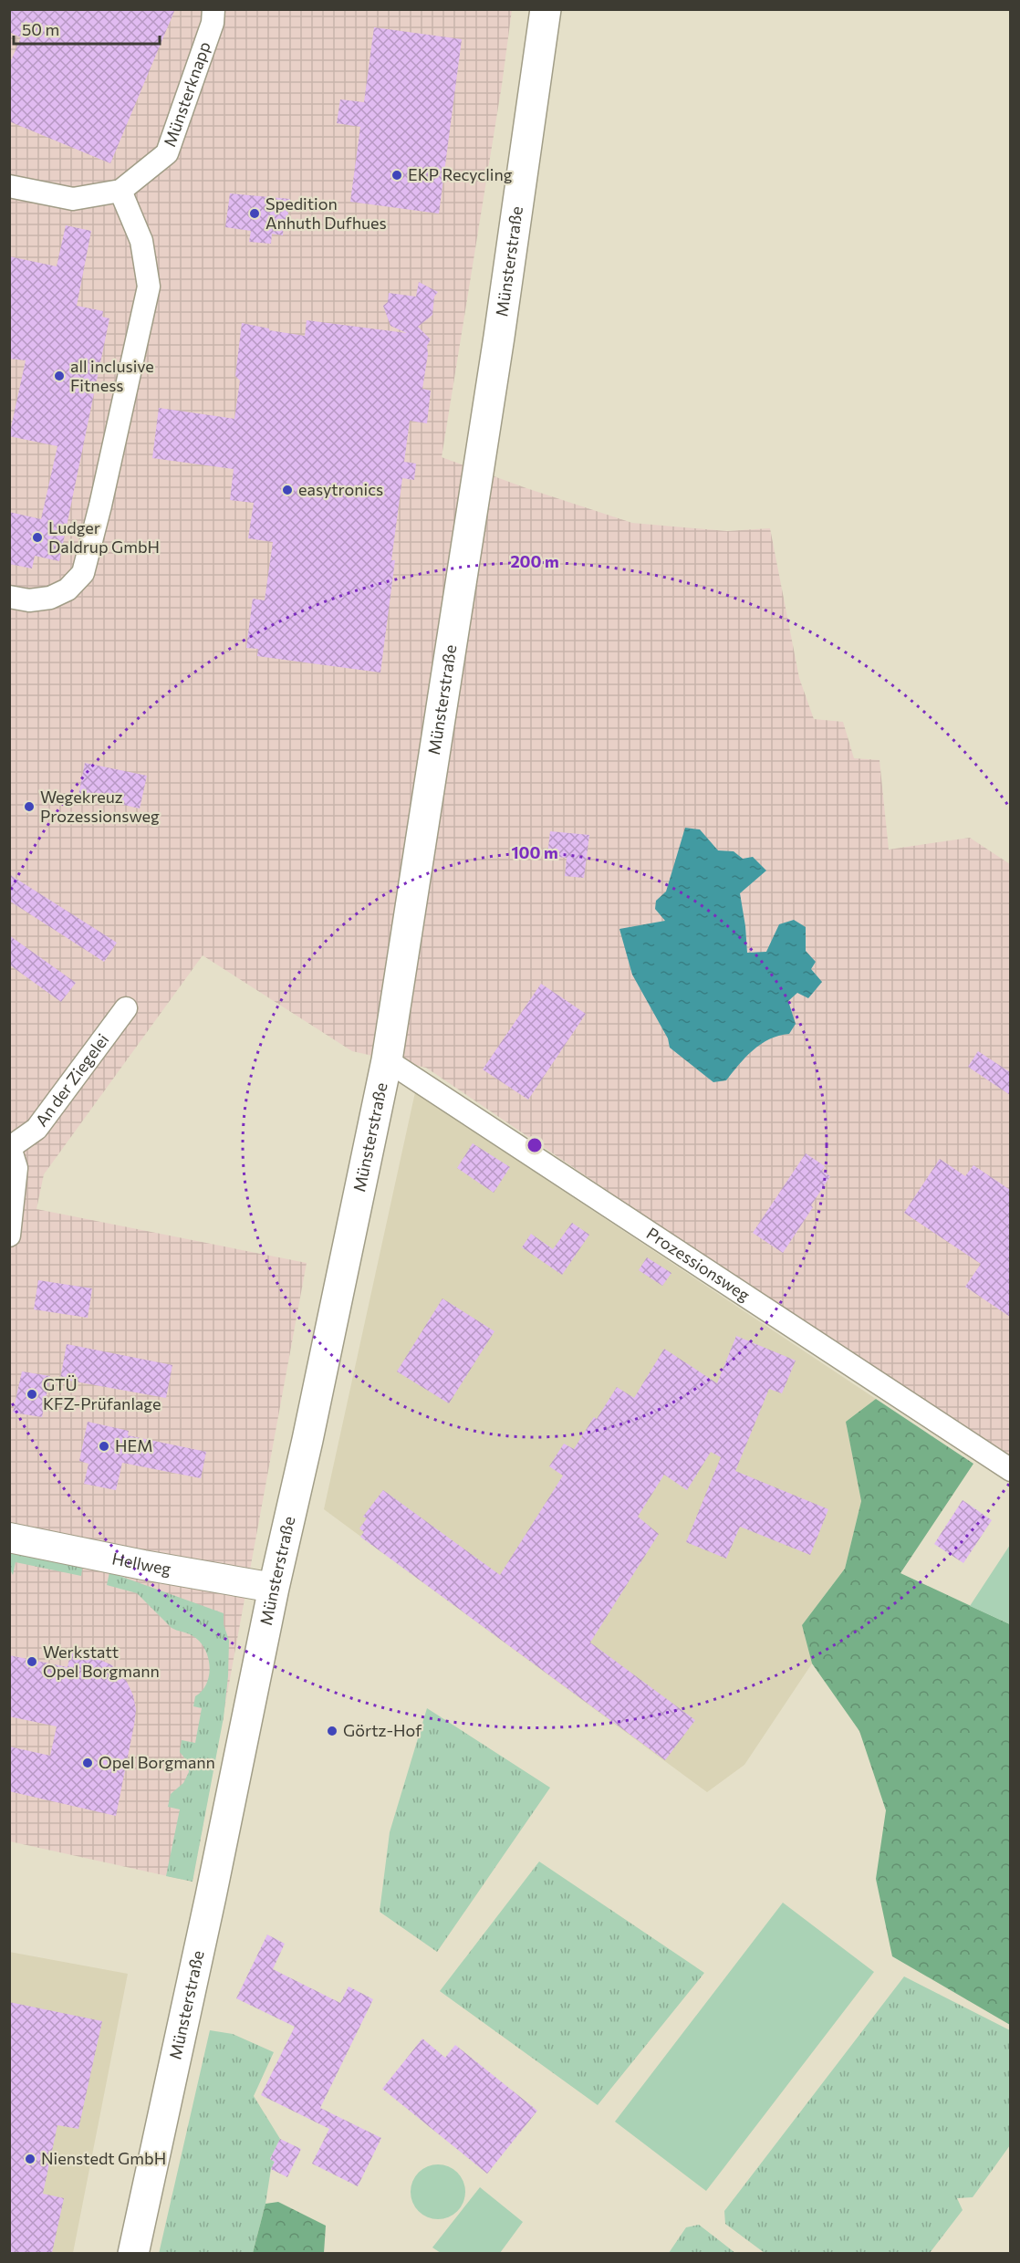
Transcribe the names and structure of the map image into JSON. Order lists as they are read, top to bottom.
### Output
{
  "streets": {
    "main road": ["Münsterstraße"],
    "street": [
      "Münsterknapp",
      "An der Ziegelei",
      "Prozessionsweg",
      "Hellweg"
    ]
  },
  "crossings": [
    ["Münsterstraße", "Prozessionsweg"],
    ["Münsterstraße", "Hellweg"]
  ],
  "places": [
    "EKP Recycling",
    "Spedition Anhuth Dufhues",
    "all inclusive Fitness",
    "easytronics",
    "Ludger Daldrup GmbH",
    "Wegekreuz Prozessionsweg",
    "GTÜ KFZ-Prüfanlage",
    "HEM",
    "Werkstatt Opel Borgmann",
    "Görtz-Hof",
    "Opel Borgmann",
    "Nienstedt GmbH"
  ],
  "scale_bar": "50 m",
  "rings": ["200 m", "100 m"]
}
